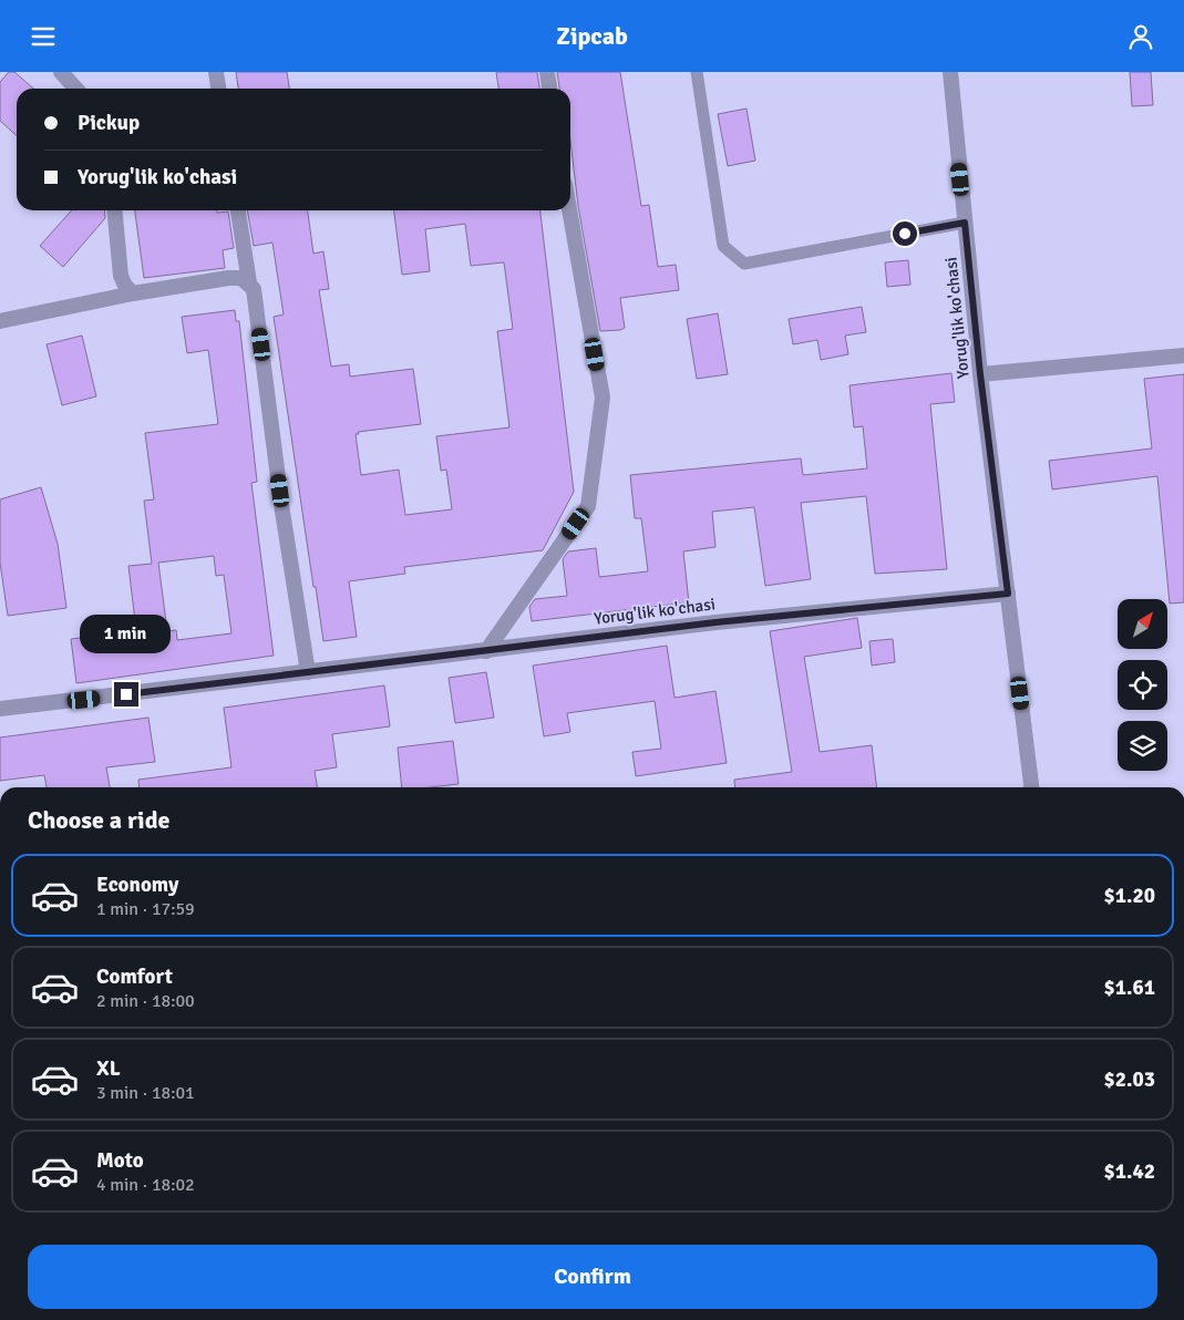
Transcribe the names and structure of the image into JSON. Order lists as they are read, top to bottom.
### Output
{
  "streets": {
    "street": ["Yorug'lik ko'chasi"]
  },
  "north": "top right",
  "page": {
    "header": "Zipcab",
    "banner": ["Pickup", "Yorug'lik ko'chasi"],
    "bubble": "1 min",
    "heading": "Choose a ride",
    "list": [
      {
        "name": "Economy",
        "note": "1 min · 17:59",
        "value": "$1.20"
      },
      {
        "name": "Comfort",
        "note": "2 min · 18:00",
        "value": "$1.61"
      },
      {
        "name": "XL",
        "note": "3 min · 18:01",
        "value": "$2.03"
      },
      {
        "name": "Moto",
        "note": "4 min · 18:02",
        "value": "$1.42"
      }
    ],
    "buttons": "Confirm"
  }
}
